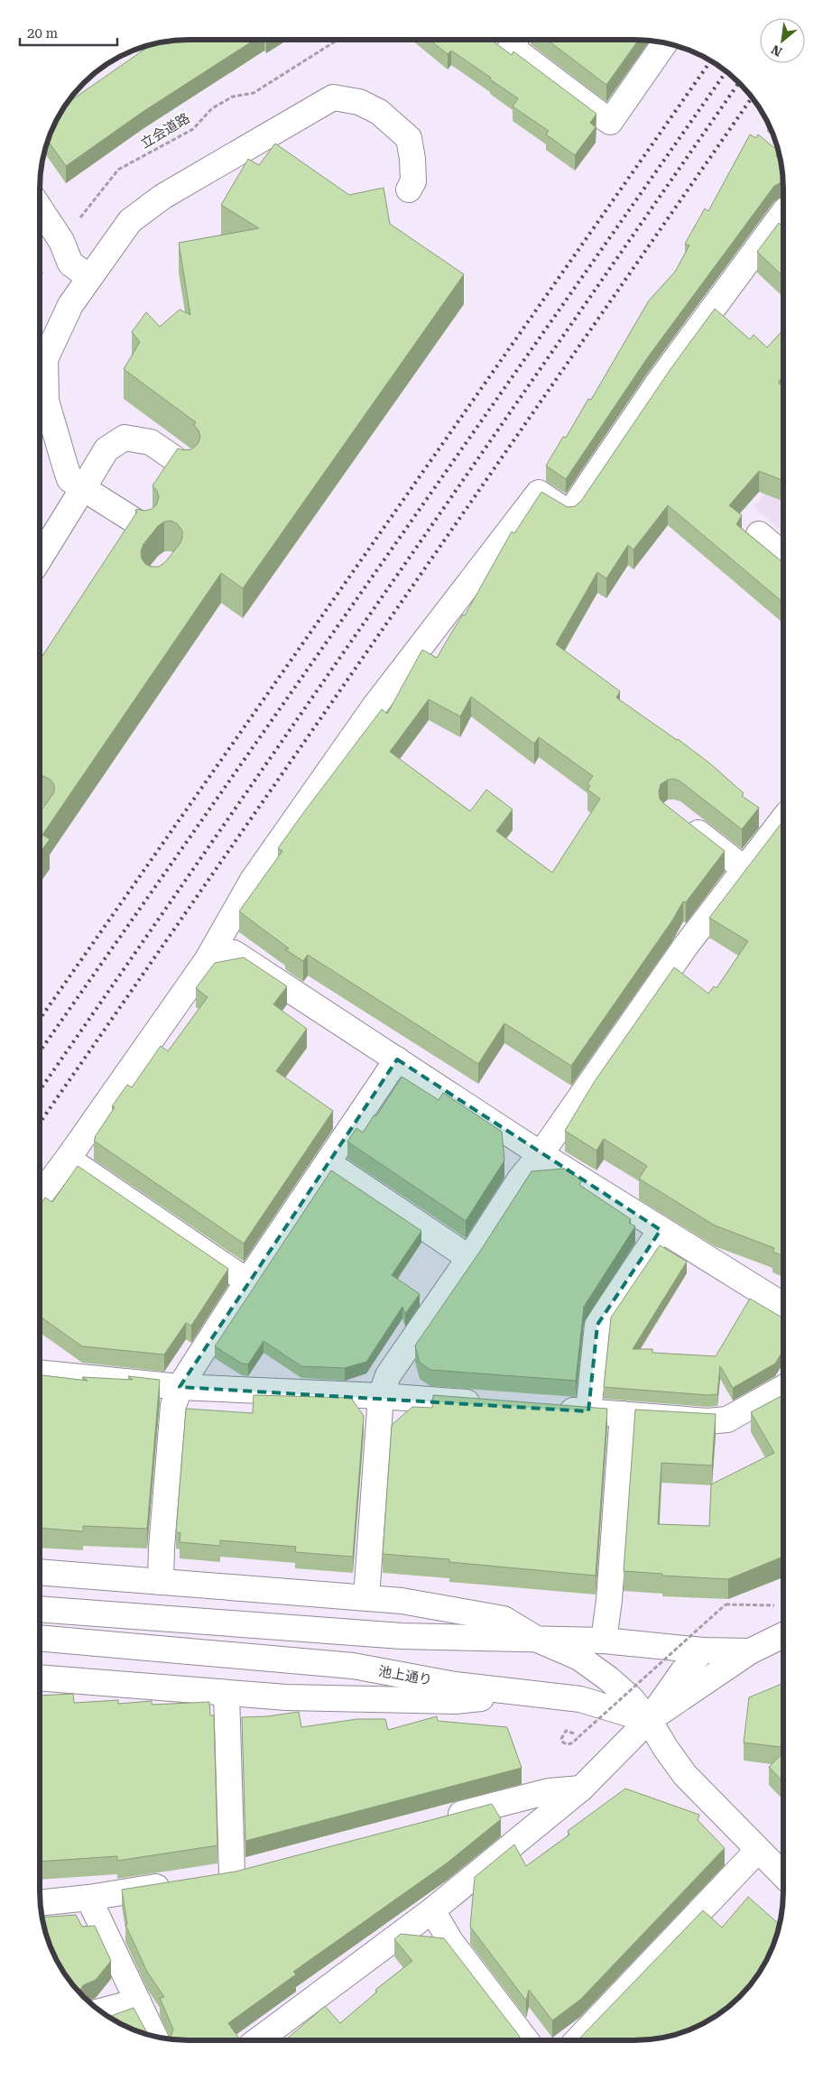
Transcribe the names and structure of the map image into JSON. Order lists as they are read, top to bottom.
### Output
{
  "streets": {
    "street": ["池上通り"],
    "path": ["立会道路"]
  },
  "scale_bar": "20 m",
  "north": "bottom left"
}
